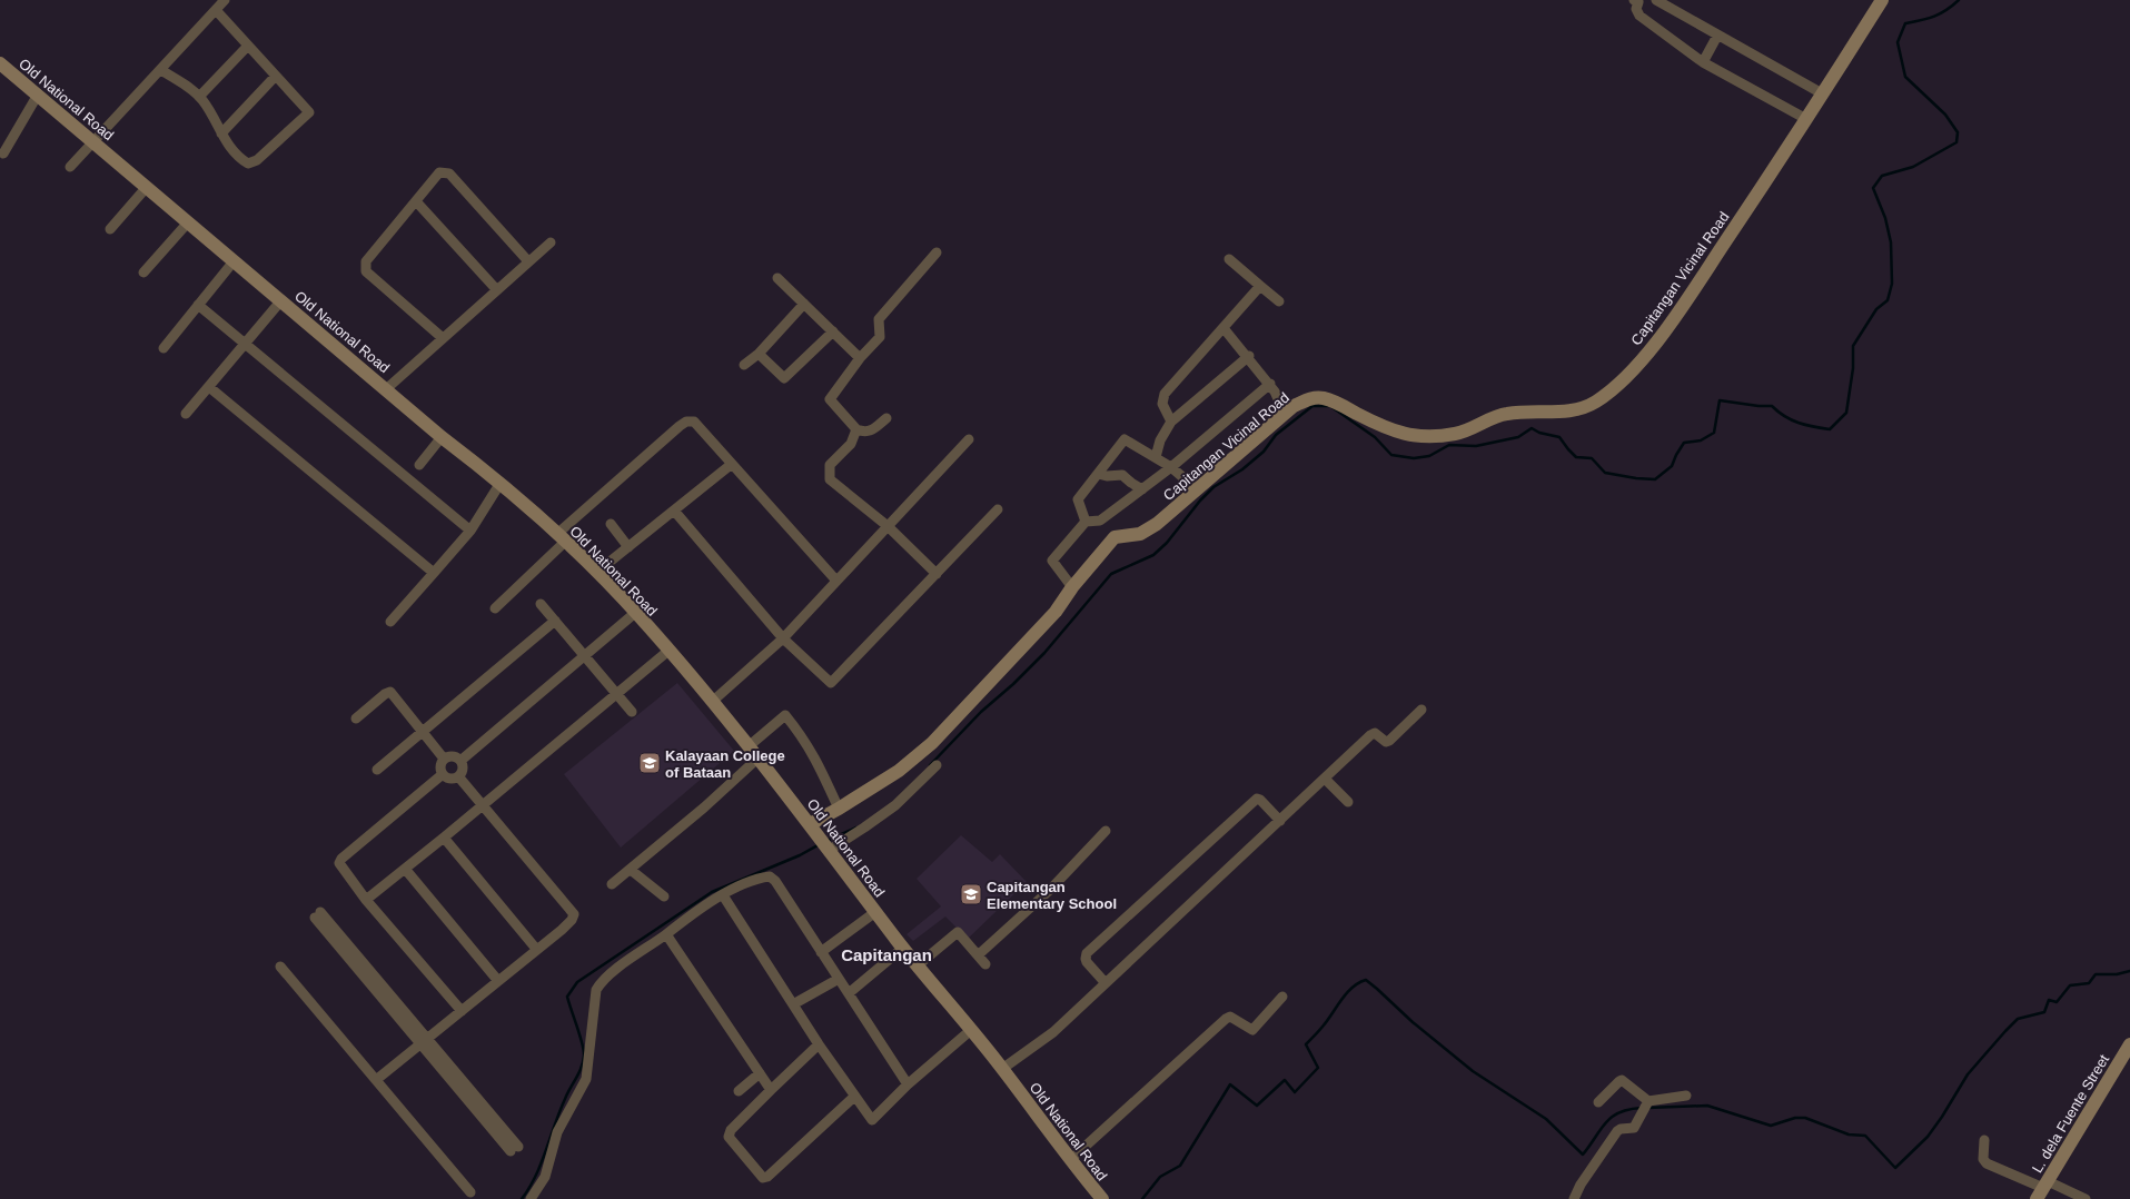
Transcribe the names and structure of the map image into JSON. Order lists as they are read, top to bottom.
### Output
{
  "streets": {
    "street": ["Old National Road", "Capitangan Vicinal Road", "L. dela Fuente Street"]
  },
  "crossings": [
    ["Old National Road", "Capitangan Vicinal Road"]
  ],
  "districts": ["Capitangan"],
  "places": {
    "school or university": ["Kalayaan College of Bataan", "Capitangan Elementary School"]
  }
}
